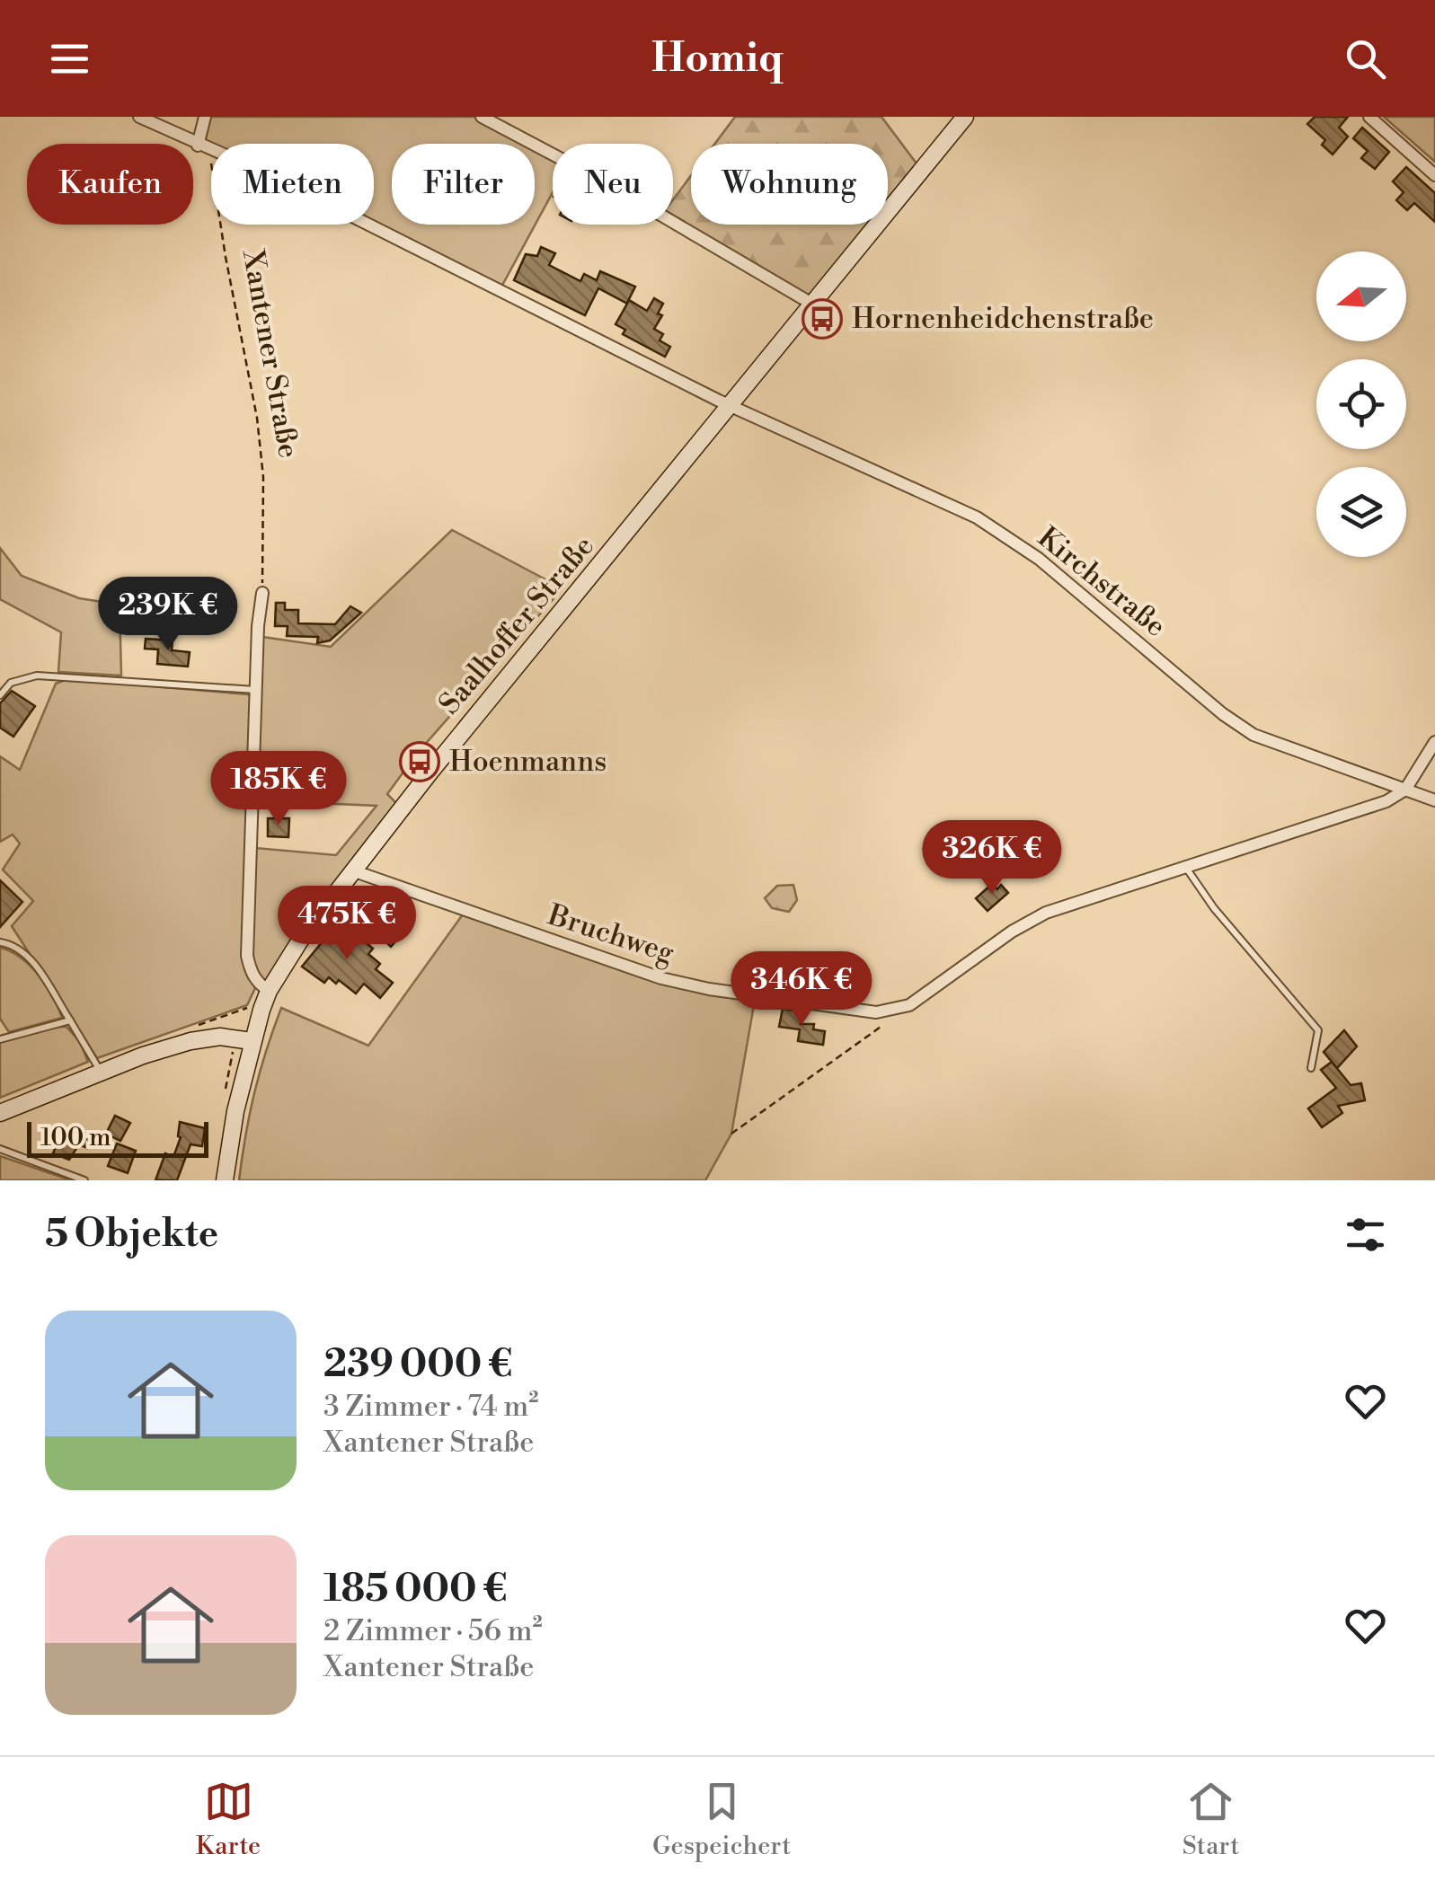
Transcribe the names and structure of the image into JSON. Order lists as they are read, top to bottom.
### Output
{
  "streets": {
    "main road": ["Saalhoffer Straße"],
    "street": ["Kirchstraße", "Bruchweg"],
    "path": ["Xantener Straße"]
  },
  "crossings": [
    ["Kirchstraße", "Saalhoffer Straße"],
    ["Kirchstraße", "Bruchweg"],
    ["Saalhoffer Straße", "Bruchweg"]
  ],
  "places": {
    "bus stop": ["Hornenheidchenstraße", "Hoenmanns"]
  },
  "scale_bar": "100 m",
  "north": "left",
  "page": {
    "header": "Homiq",
    "chip": [
      "Kaufen",
      "Mieten",
      "Filter",
      "Neu",
      "Wohnung"
    ],
    "price": [
      "239K €",
      "185K €",
      "326K €",
      "475K €",
      "346K €"
    ],
    "scale": "100 m",
    "heading": "5 Objekte",
    "list": [
      {
        "name": "239 000 €",
        "note": "3 Zimmer · 74 m² · Xantener Straße"
      },
      {
        "name": "185 000 €",
        "note": "2 Zimmer · 56 m² · Xantener Straße"
      }
    ],
    "tabs": ["Karte", "Gespeichert", "Start"]
  }
}
